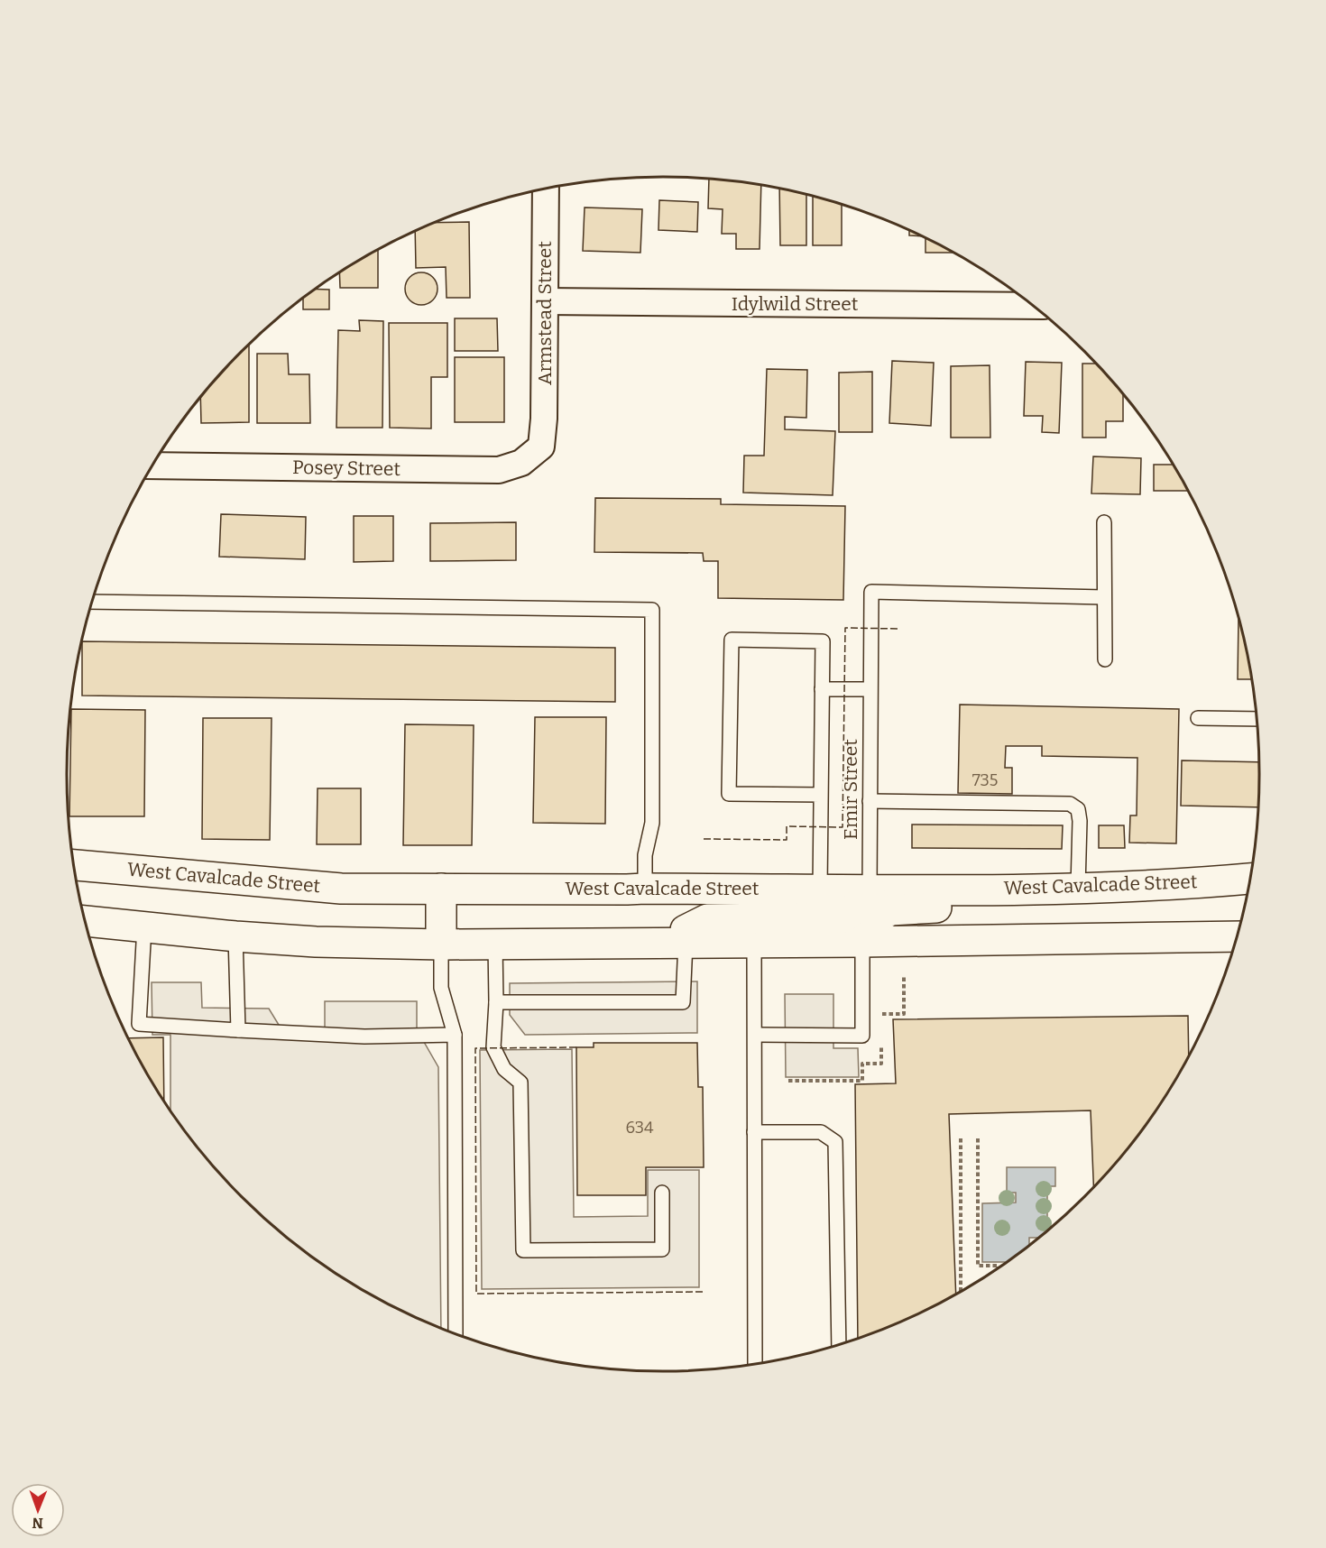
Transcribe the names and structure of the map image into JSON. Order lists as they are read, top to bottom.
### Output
{
  "streets": {
    "main road": ["West Cavalcade Street"],
    "street": ["Idylwild Street", "Armstead Street", "Posey Street"],
    "lane": ["Emir Street"]
  },
  "crossings": [
    ["Idylwild Street", "Armstead Street"],
    ["Armstead Street", "Posey Street"],
    ["Emir Street", "West Cavalcade Street"]
  ],
  "house_numbers": ["735", "634"],
  "north": "bottom"
}
